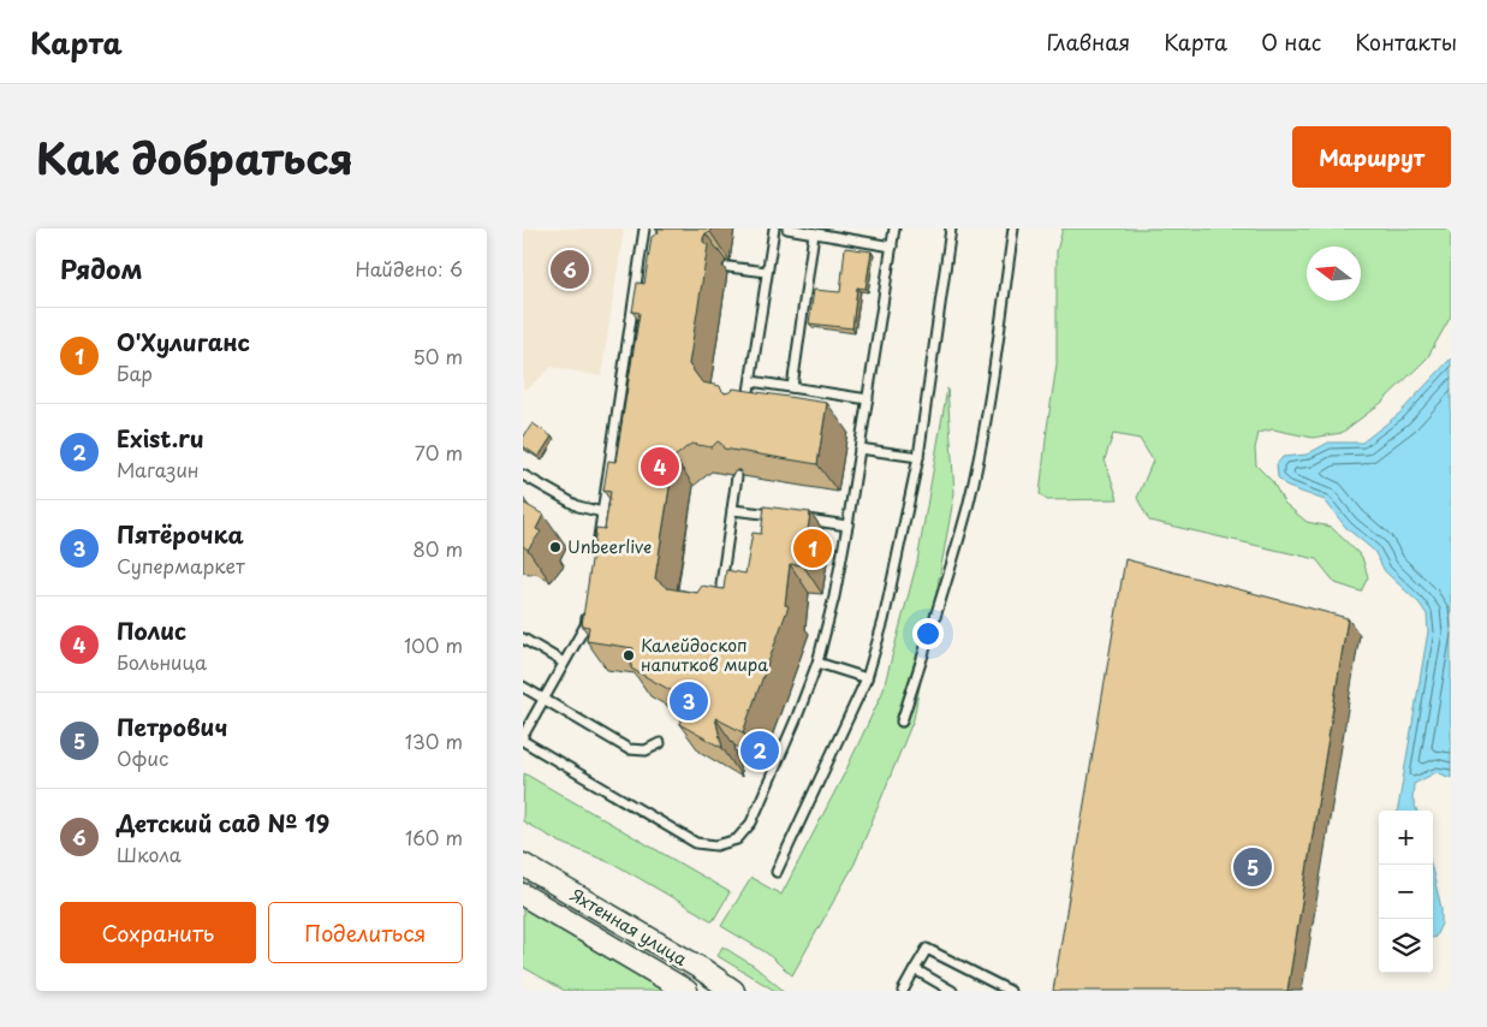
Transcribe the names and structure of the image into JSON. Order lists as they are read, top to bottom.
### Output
{
  "streets": {
    "street": ["Яхтенная улица"]
  },
  "places": ["Unbeerlive", "Калейдоскоп напитков мира"],
  "north": "left",
  "page": {
    "header": "Карта",
    "nav": [
      "Главная",
      "Карта",
      "О нас",
      "Контакты"
    ],
    "title": "Как добраться",
    "buttons": [
      "Маршрут",
      ["Сохранить", "Поделиться"]
    ],
    "heading": ["Рядом", "Найдено: 6"],
    "pins": [
      "6",
      "4",
      "1",
      "3",
      "2",
      "5"
    ],
    "list": [
      {
        "mark": "1",
        "name": "О'Хулиганс",
        "note": "Бар",
        "value": "50 m"
      },
      {
        "mark": "2",
        "name": "Exist.ru",
        "note": "Магазин",
        "value": "70 m"
      },
      {
        "mark": "3",
        "name": "Пятёрочка",
        "note": "Супермаркет",
        "value": "80 m"
      },
      {
        "mark": "4",
        "name": "Полис",
        "note": "Больница",
        "value": "100 m"
      },
      {
        "mark": "5",
        "name": "Петрович",
        "note": "Офис",
        "value": "130 m"
      },
      {
        "mark": "6",
        "name": "Детский сад № 19",
        "note": "Школа",
        "value": "160 m"
      }
    ],
    "map_buttons": ["+", "−"]
  }
}
